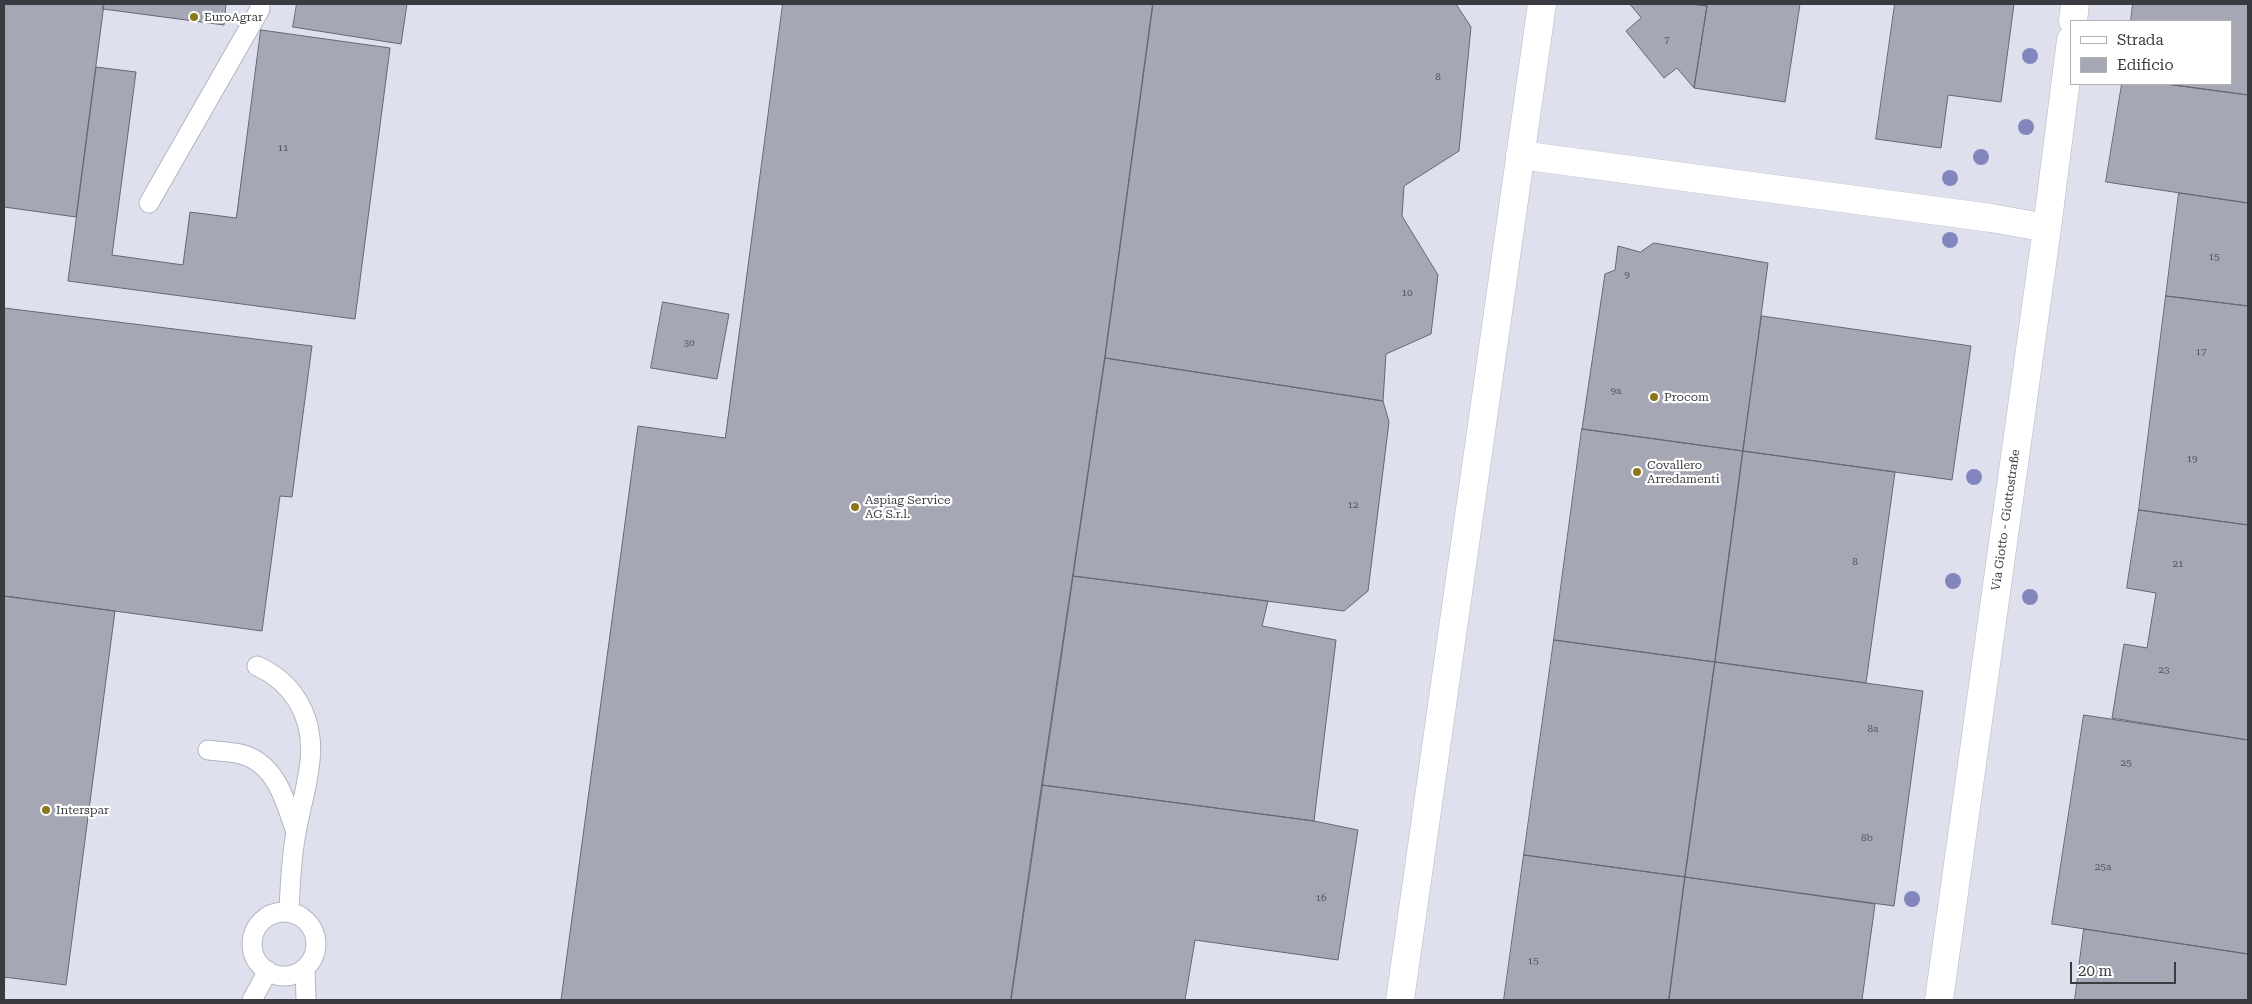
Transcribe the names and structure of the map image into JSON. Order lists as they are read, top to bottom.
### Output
{
  "streets": {
    "street": ["Via Giotto - Giottostraße"]
  },
  "places": [
    "EuroAgrar",
    "Procom",
    "Covallero Arredamenti",
    "Aspiag Service AG S.r.l.",
    "Interspar"
  ],
  "house_numbers": [
    "7",
    "8",
    "11",
    "15",
    "9",
    "10",
    "30",
    "17",
    "9a",
    "19",
    "12",
    "8",
    "21",
    "23",
    "8a",
    "25",
    "8b",
    "25a",
    "16",
    "15"
  ],
  "legend": ["Strada", "Edificio"],
  "scale_bar": "20 m"
}
